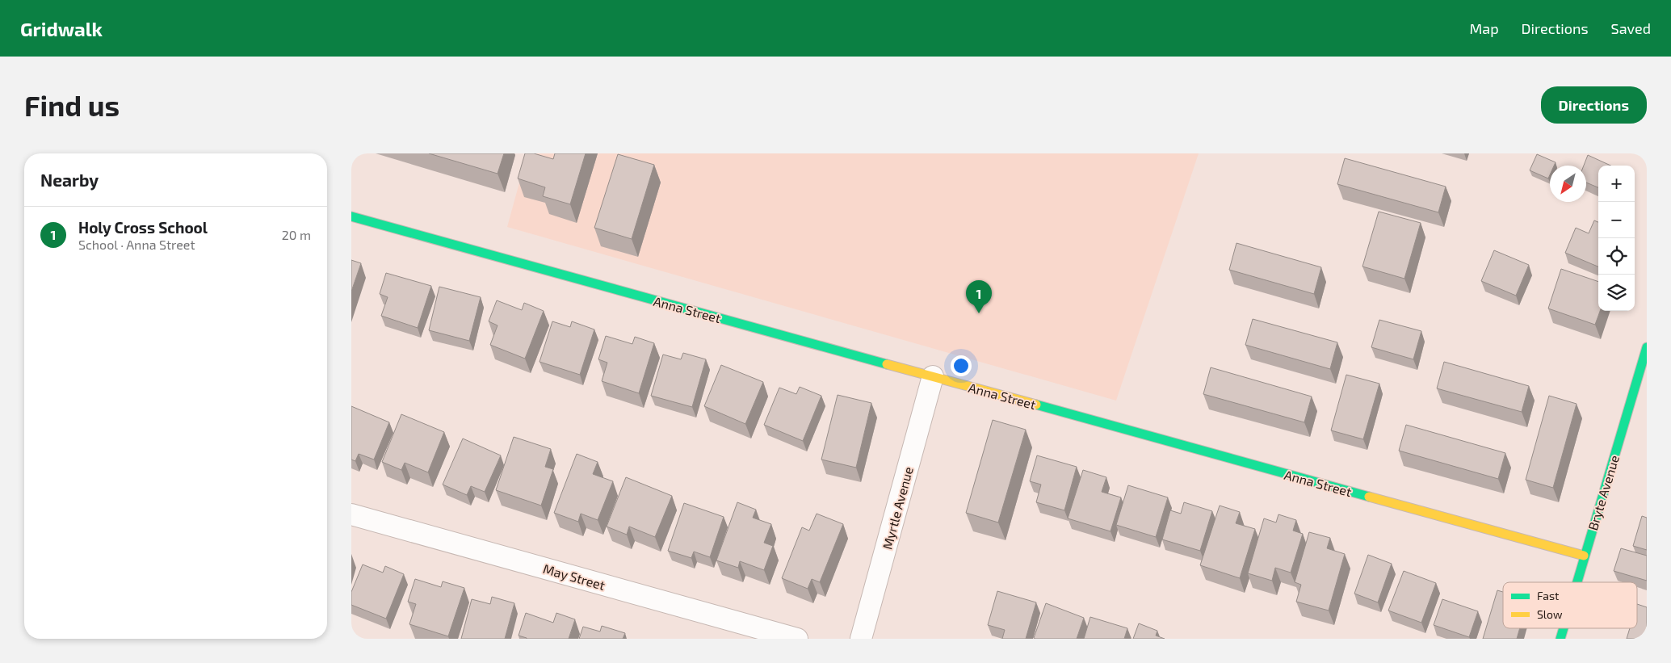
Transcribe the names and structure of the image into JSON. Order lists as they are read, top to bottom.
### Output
{
  "streets": {
    "street": [
      "Anna Street",
      "Bryte Avenue",
      "Myrtle Avenue",
      "May Street"
    ]
  },
  "crossings": [
    ["Anna Street", "Bryte Avenue"],
    ["Anna Street", "Myrtle Avenue"]
  ],
  "legend": ["Fast", "Slow"],
  "north": "bottom left",
  "page": {
    "header": "Gridwalk",
    "nav": ["Map", "Directions", "Saved"],
    "buttons": "Directions",
    "title": "Find us",
    "heading": "Nearby",
    "map_buttons": ["+", "−"],
    "list": [
      {
        "mark": "1",
        "name": "Holy Cross School",
        "note": "School · Anna Street",
        "value": "20 m"
      }
    ],
    "pins": "1"
  }
}
